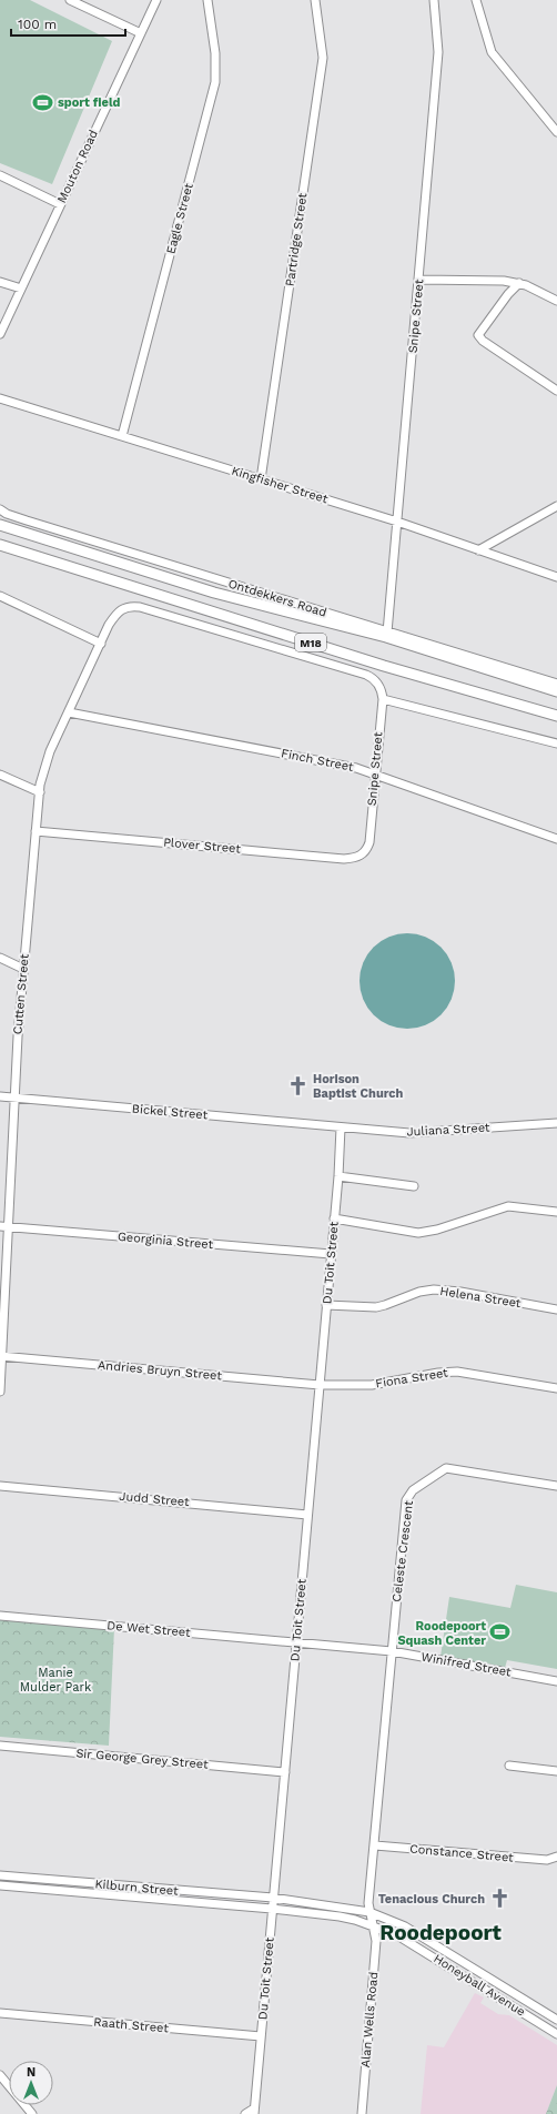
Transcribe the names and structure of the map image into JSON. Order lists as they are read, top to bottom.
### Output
{
  "streets": {
    "main road": ["Ontdekkers Road", "M18"],
    "street": [
      "Mouton Road",
      "Eagle Street",
      "Partridge Street",
      "Snipe Street",
      "Kingfisher Street",
      "Finch Street",
      "Plover Street",
      "Cutten Street",
      "Bickel Street",
      "Juliana Street",
      "Georginia Street",
      "Du Toit Street",
      "Helena Street",
      "Andries Bruyn Street",
      "Fiona Street",
      "Judd Street",
      "Celeste Crescent",
      "De Wet Street",
      "Winifred Street",
      "Sir George Grey Street",
      "Constance Street",
      "Kilburn Street",
      "Honeyball Avenue",
      "Alan Wells Road",
      "Raath Street"
    ]
  },
  "crossings": [
    ["Eagle Street", "Kingfisher Street"],
    ["Partridge Street", "Kingfisher Street"],
    ["Snipe Street", "Kingfisher Street"],
    ["Snipe Street", "Ontdekkers Road"],
    ["Snipe Street", "Finch Street"],
    ["Snipe Street", "Plover Street"],
    ["Snipe Street", "Cutten Street"],
    ["Finch Street", "Cutten Street"],
    ["Plover Street", "Cutten Street"],
    ["Cutten Street", "Bickel Street"],
    ["Cutten Street", "Georginia Street"],
    ["Cutten Street", "Andries Bruyn Street"],
    ["Bickel Street", "Juliana Street"],
    ["Bickel Street", "Du Toit Street"],
    ["Juliana Street", "Du Toit Street"],
    ["Georginia Street", "Du Toit Street"],
    ["Du Toit Street", "Helena Street"],
    ["Du Toit Street", "Andries Bruyn Street"],
    ["Du Toit Street", "Fiona Street"],
    ["Du Toit Street", "Judd Street"],
    ["Du Toit Street", "De Wet Street"],
    ["Du Toit Street", "Winifred Street"],
    ["Du Toit Street", "Sir George Grey Street"],
    ["Du Toit Street", "Kilburn Street"],
    ["Du Toit Street", "Honeyball Avenue"],
    ["Du Toit Street", "Raath Street"],
    ["Andries Bruyn Street", "Fiona Street"],
    ["Celeste Crescent", "Winifred Street"],
    ["Celeste Crescent", "Constance Street"],
    ["Celeste Crescent", "Honeyball Avenue"],
    ["Celeste Crescent", "Alan Wells Road"],
    ["De Wet Street", "Winifred Street"],
    ["Kilburn Street", "Honeyball Avenue"],
    ["Honeyball Avenue", "Alan Wells Road"]
  ],
  "districts": ["Roodepoort"],
  "parks": ["Manie Mulder Park"],
  "places": {
    "sports": ["sport field", "Roodepoort Squash Center"],
    "church": ["Horison Baptist Church", "Tenacious Church"]
  },
  "scale_bar": "100 m",
  "north": "top"
}
